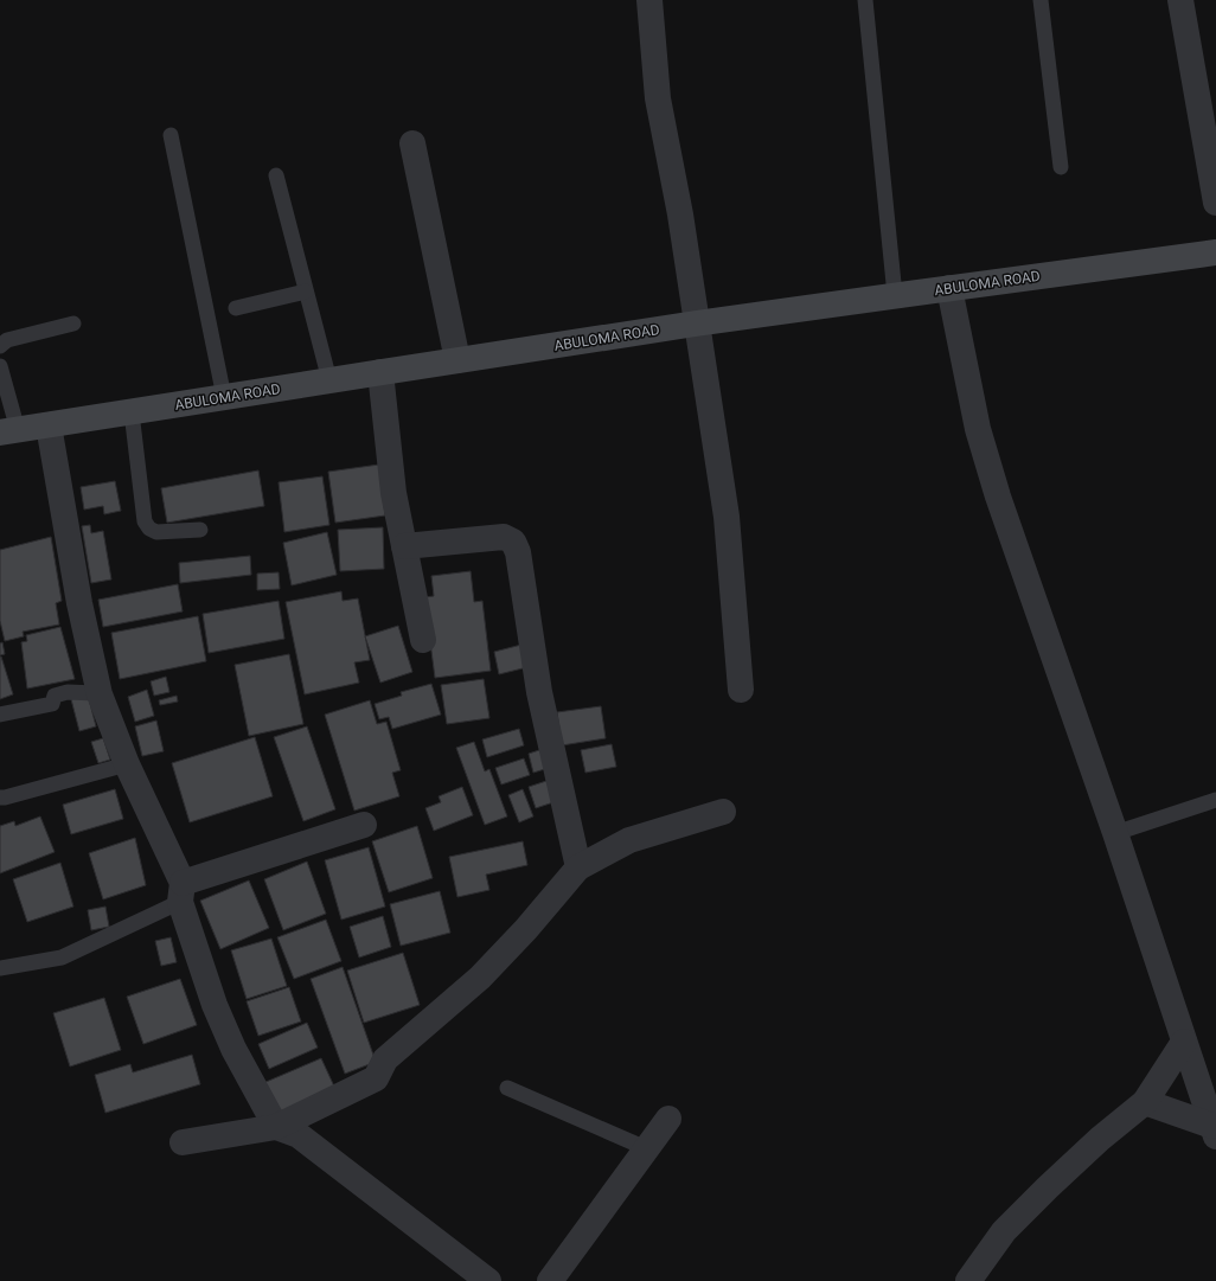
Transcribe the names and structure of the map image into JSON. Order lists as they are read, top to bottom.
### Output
{
  "streets": {
    "street": ["ABULOMA ROAD"]
  }
}
